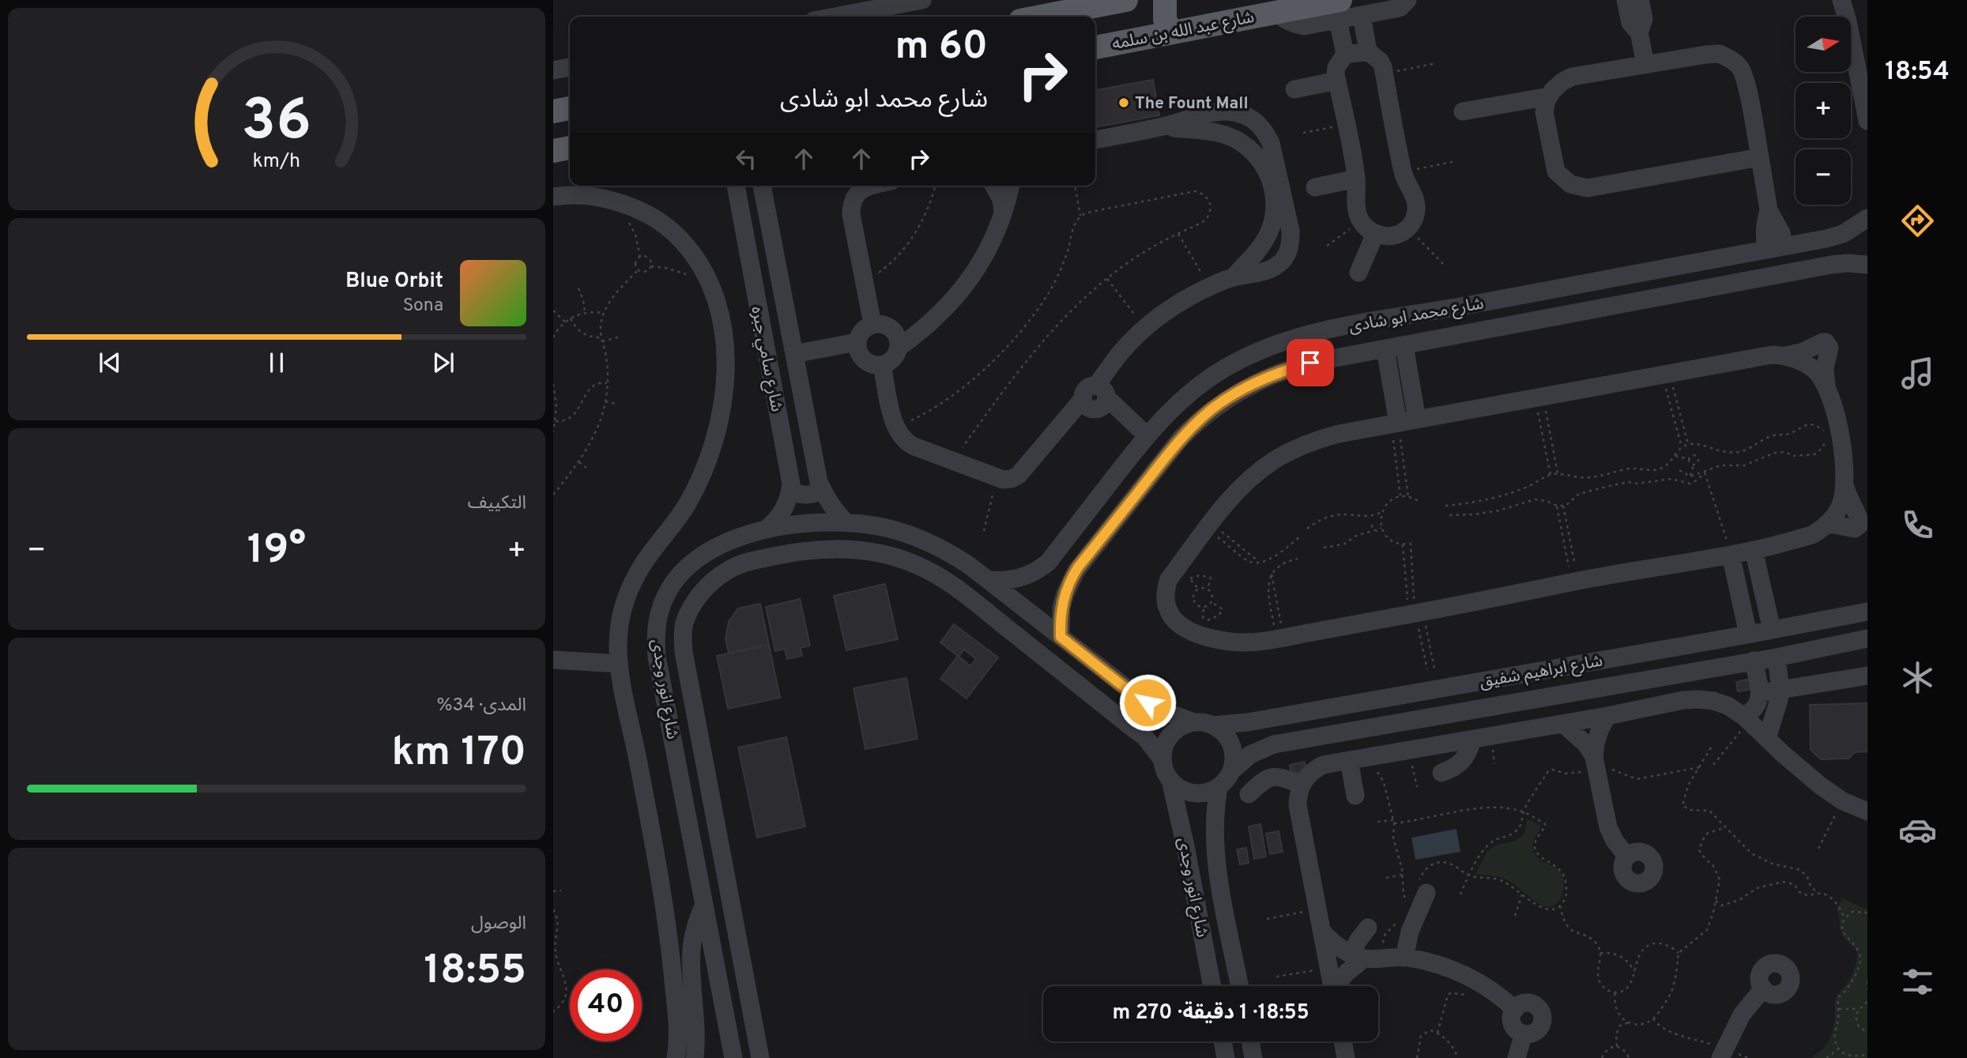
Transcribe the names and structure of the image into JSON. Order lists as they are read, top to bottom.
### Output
{
  "streets": {
    "main road": ["شارع عبد الله بن سلمه"],
    "street": [
      "شارع محمد ابو شادى",
      "شارع سامي جبره",
      "شارع ابراهيم شفيق",
      "شارع انور وجدى"
    ]
  },
  "crossings": [
    ["شارع محمد ابو شادى", "شارع انور وجدى"],
    ["شارع سامي جبره", "شارع انور وجدى"],
    ["شارع ابراهيم شفيق", "شارع انور وجدى"]
  ],
  "places": ["The Fount Mall"],
  "north": "right",
  "page": {
    "tabs": "18:54",
    "map_buttons": ["+", "−"],
    "turn": ["60 m", "شارع محمد ابو شادى"],
    "song": ["Blue Orbit", "Sona"],
    "tile": [
      "التكييف",
      ["المدى · 34%", "170 km"],
      ["الوصول", "18:55"]
    ],
    "heat": ["−", "19°", "+"],
    "limit": "40",
    "trip": "18:55 · 1 دقيقة · 270 m",
    "gauge": ["36", "km/h"]
  }
}
